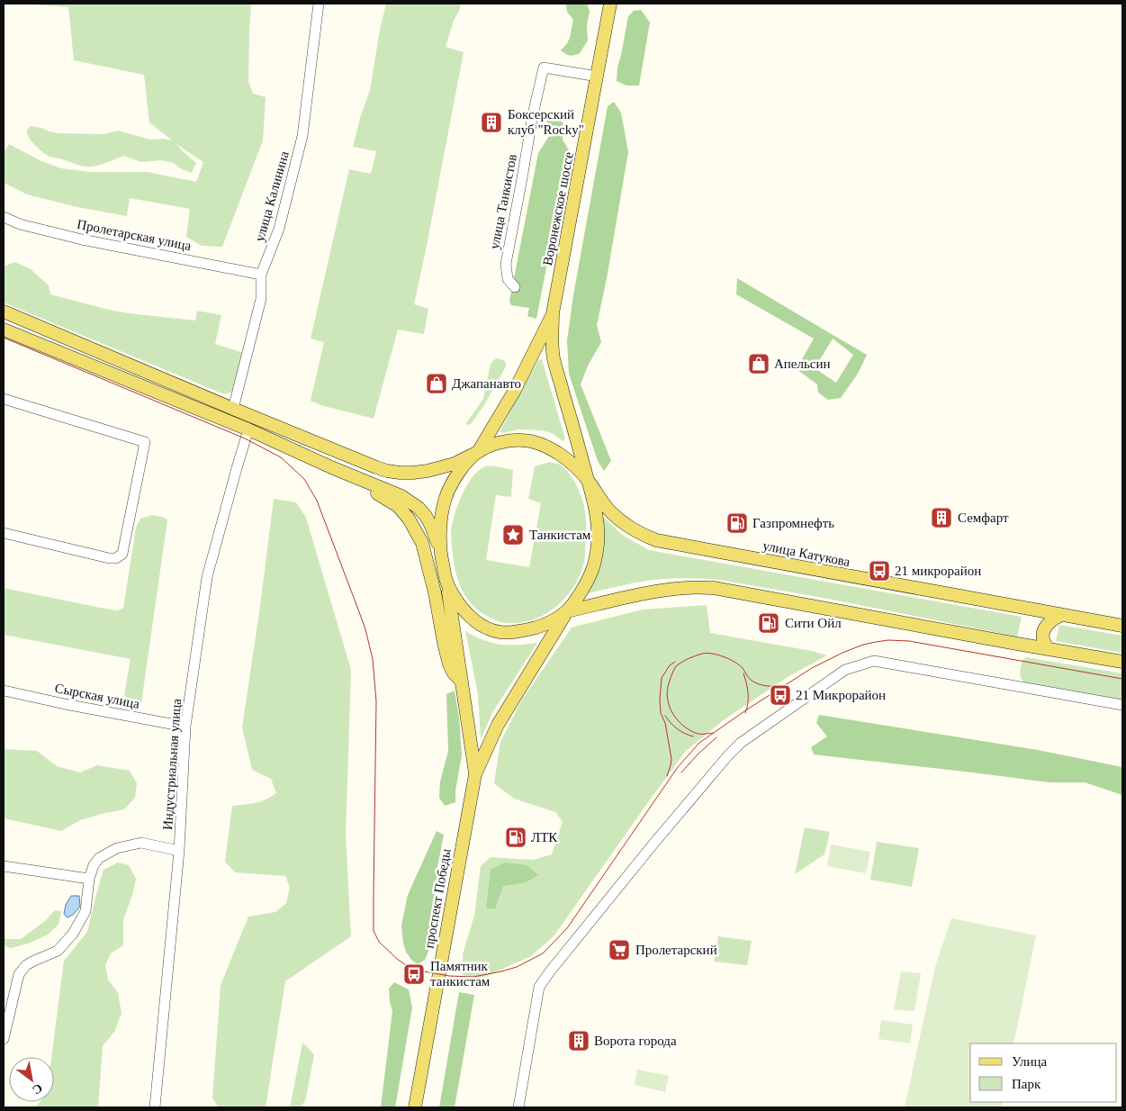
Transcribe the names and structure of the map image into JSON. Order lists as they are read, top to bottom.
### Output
{
  "streets": {
    "main road": ["Воронежское шоссе", "улица Катукова", "проспект Победы"],
    "street": [
      "улица Калинина",
      "улица Танкистов",
      "Пролетарская улица",
      "Сырская улица",
      "Индустриальная улица"
    ]
  },
  "crossings": [
    ["улица Калинина", "Пролетарская улица"],
    ["улица Танкистов", "Воронежское шоссе"],
    ["Сырская улица", "Индустриальная улица"]
  ],
  "places": {
    "building": ["Боксерский клуб \"Rocky\"", "Семфарт", "Ворота города"],
    "shop": ["Апельсин", "Джапанавто"],
    "fuel station": ["Газпромнефть", "Сити Ойл", "ЛТК"],
    "place": ["Танкистам"],
    "bus stop": ["21 микрорайон", "21 Микрорайон", "Памятник танкистам"],
    "supermarket": ["Пролетарский"]
  },
  "legend": ["Улица", "Парк"],
  "north": "bottom right"
}
